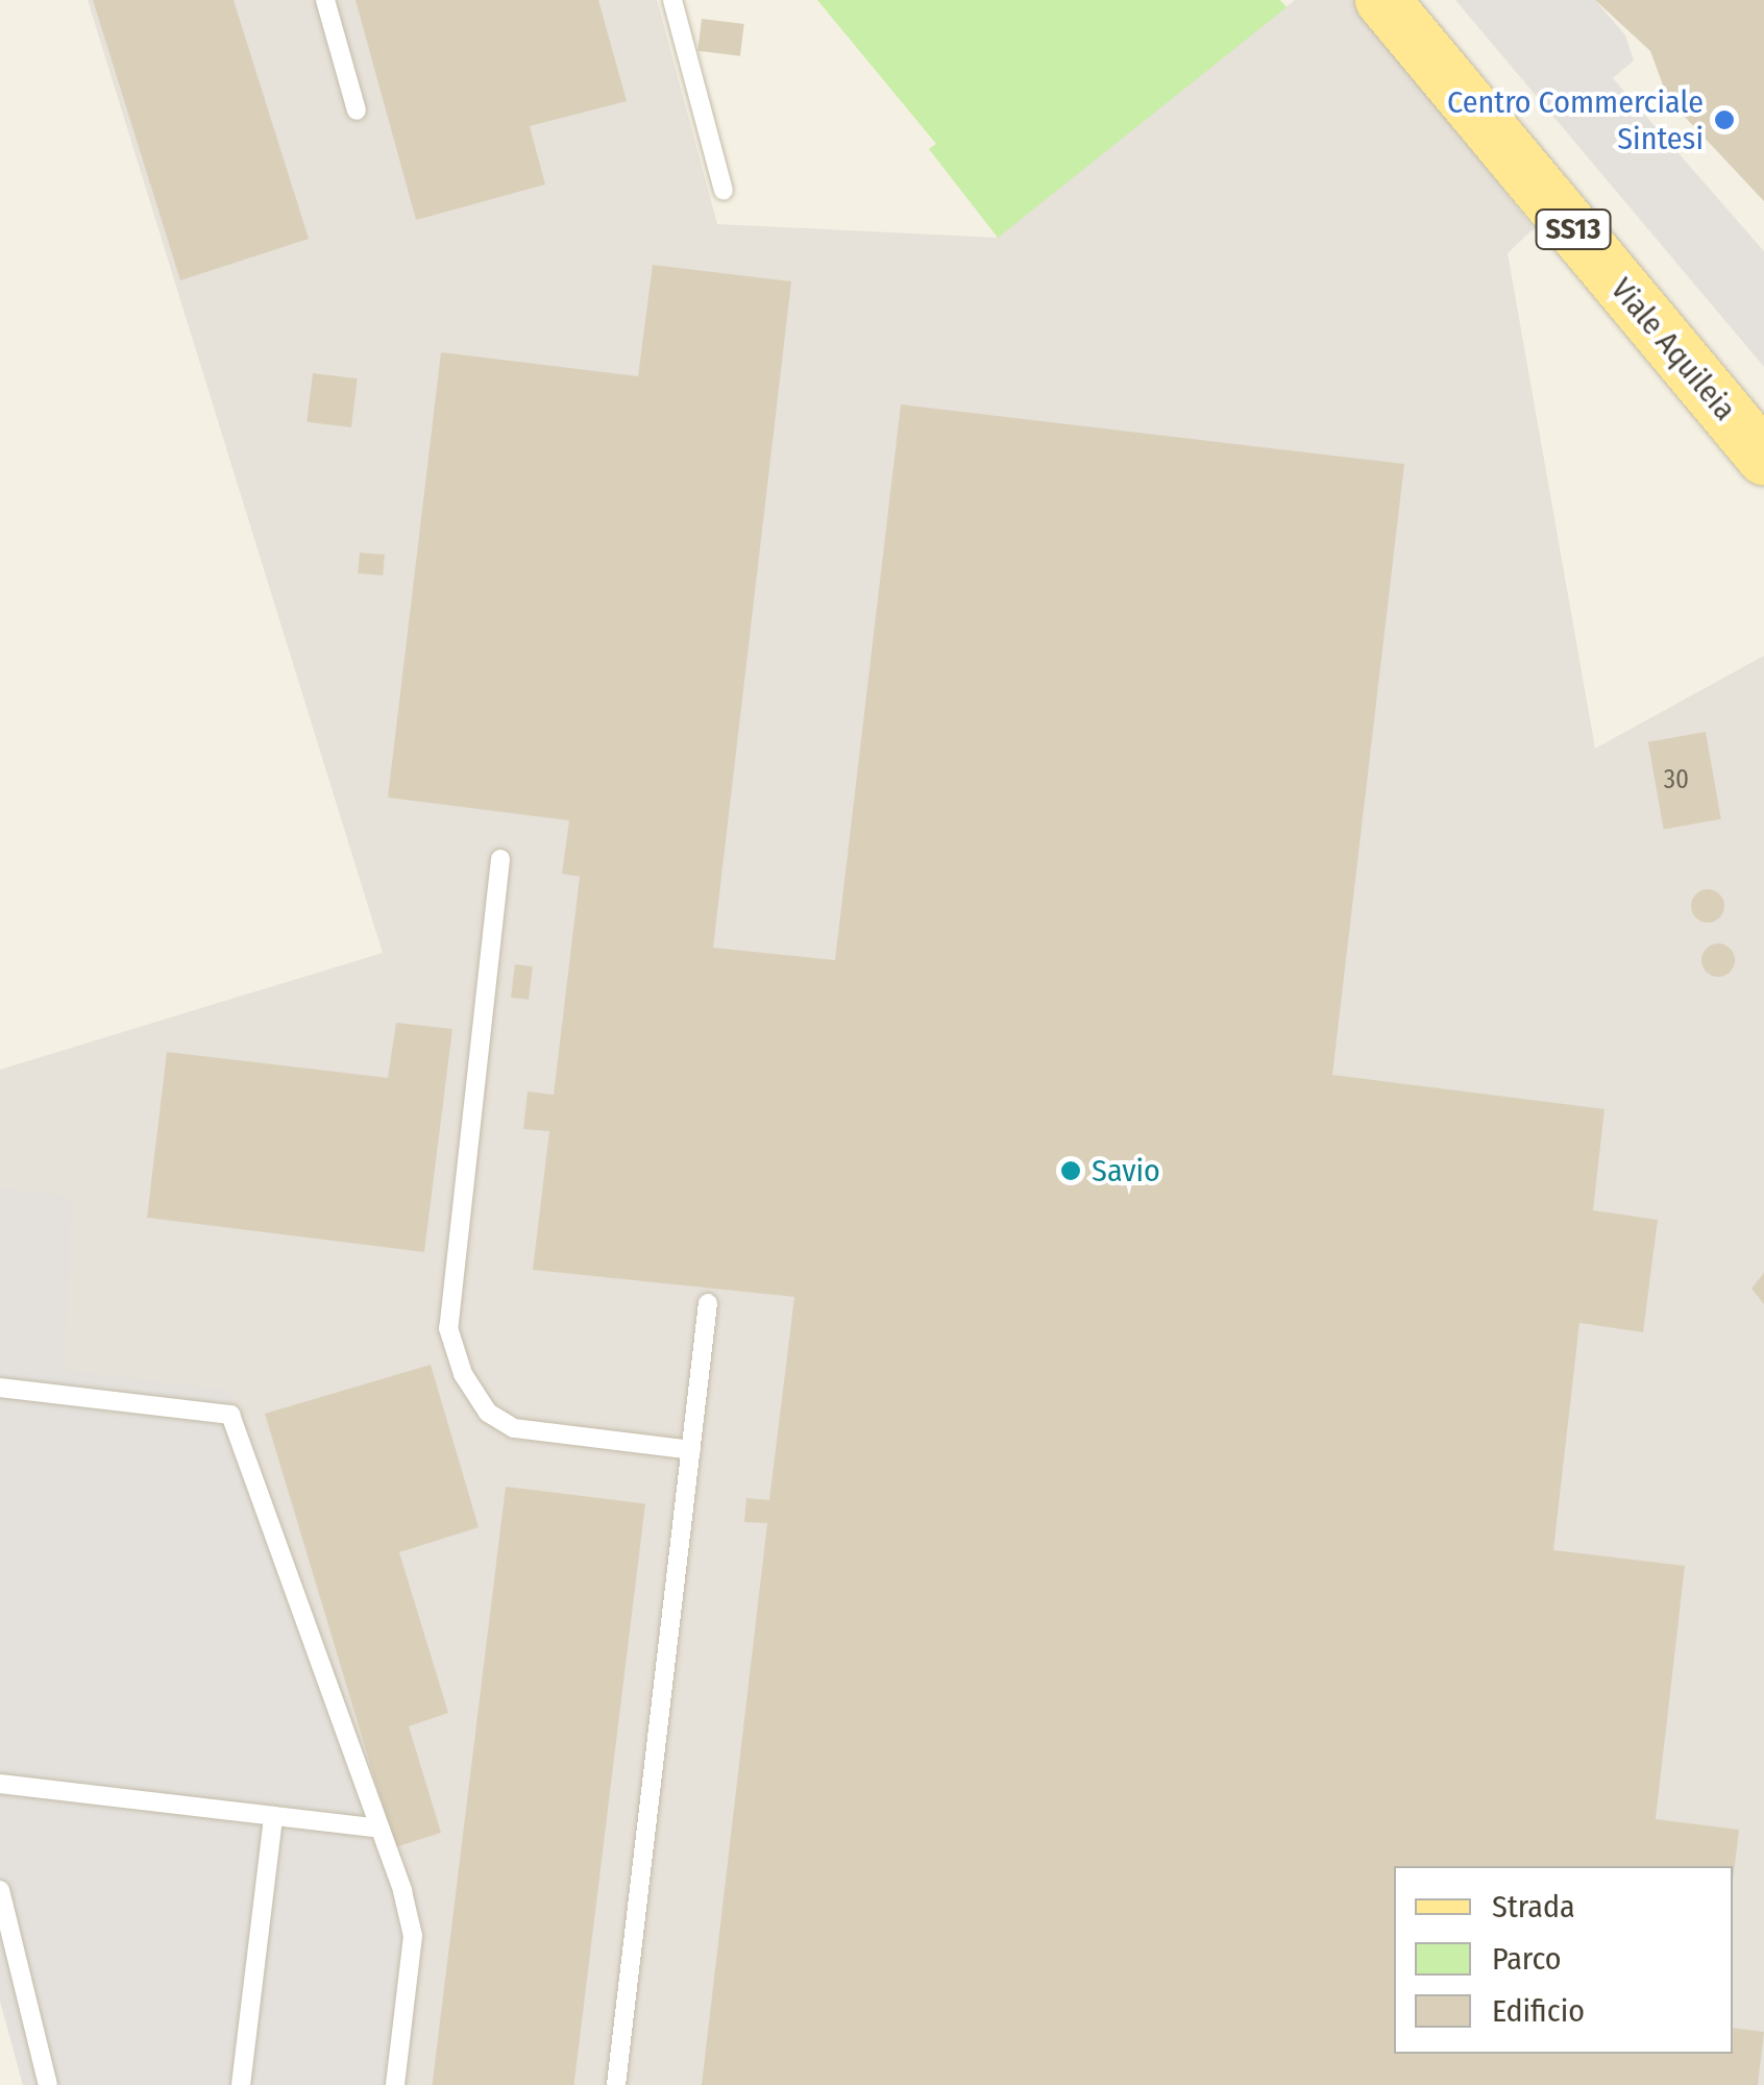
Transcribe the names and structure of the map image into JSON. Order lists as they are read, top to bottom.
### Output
{
  "streets": {
    "main road": ["SS13", "Viale Aquileia"]
  },
  "places": ["Centro Commerciale Sintesi", "Savio"],
  "house_numbers": ["30"],
  "legend": ["Strada", "Parco", "Edificio"]
}
